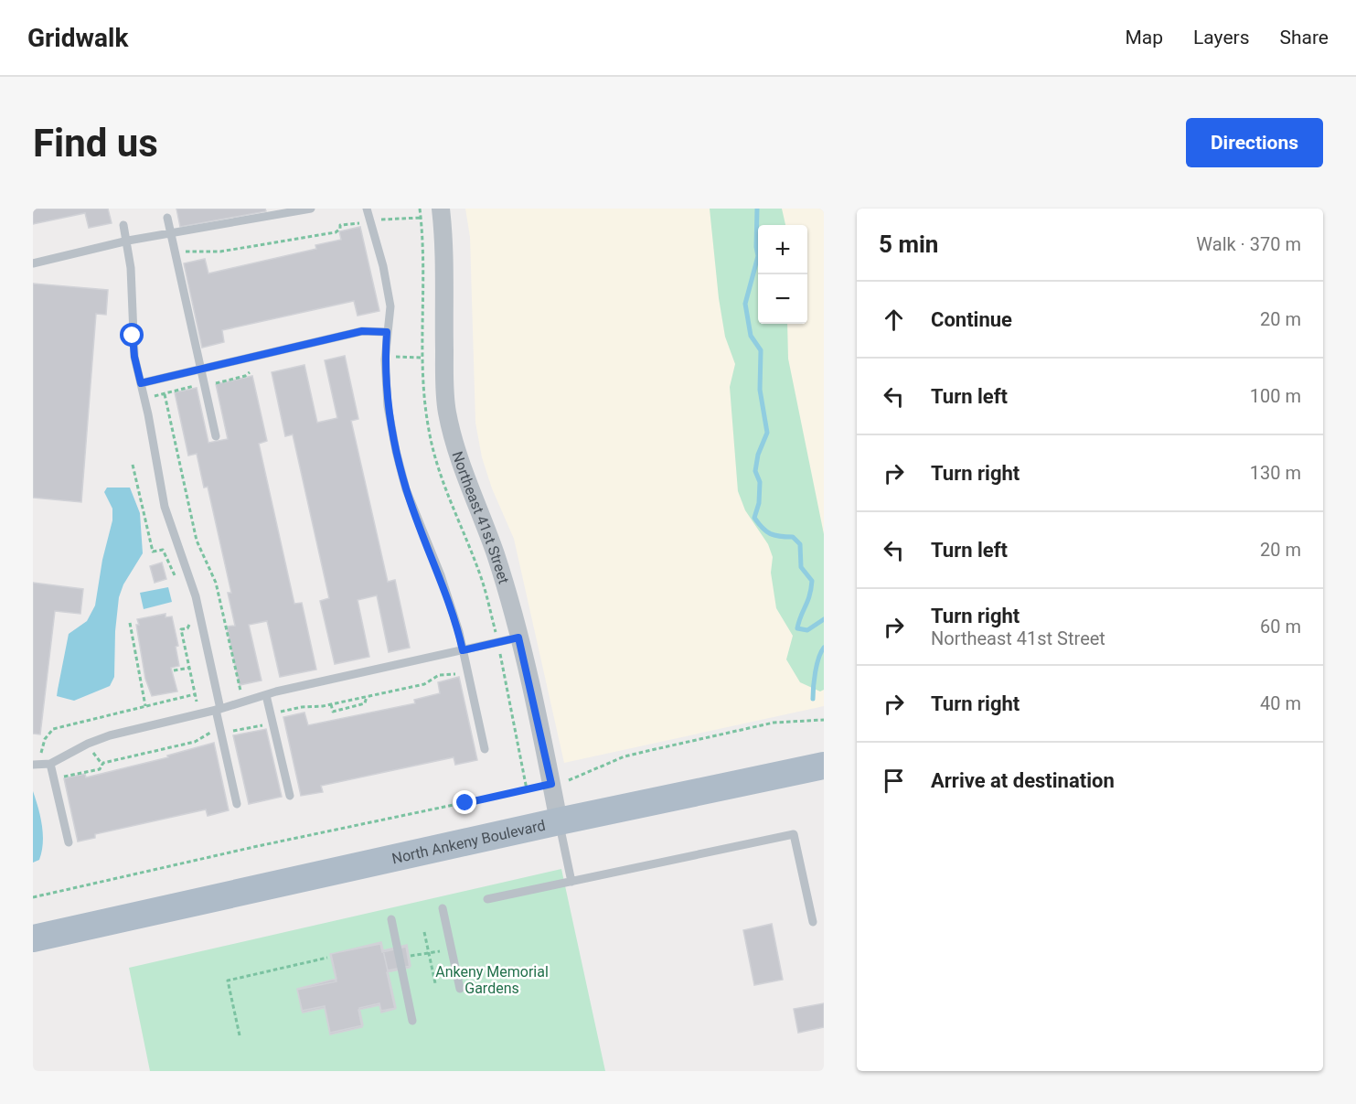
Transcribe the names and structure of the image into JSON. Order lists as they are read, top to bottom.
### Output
{
  "streets": {
    "main road": ["North Ankeny Boulevard"],
    "street": ["Northeast 41st Street"]
  },
  "crossings": [
    ["Northeast 41st Street", "North Ankeny Boulevard"]
  ],
  "parks": ["Ankeny Memorial Gardens"],
  "page": {
    "header": "Gridwalk",
    "nav": ["Map", "Layers", "Share"],
    "buttons": "Directions",
    "title": "Find us",
    "heading": ["5 min", "Walk · 370 m"],
    "map_buttons": ["+", "−"],
    "list": [
      ["Continue", "20 m"],
      ["Turn left", "100 m"],
      ["Turn right", "130 m"],
      ["Turn left", "20 m"],
      ["Turn right", "Northeast 41st Street", "60 m"],
      ["Turn right", "40 m"],
      "Arrive at destination"
    ]
  }
}
